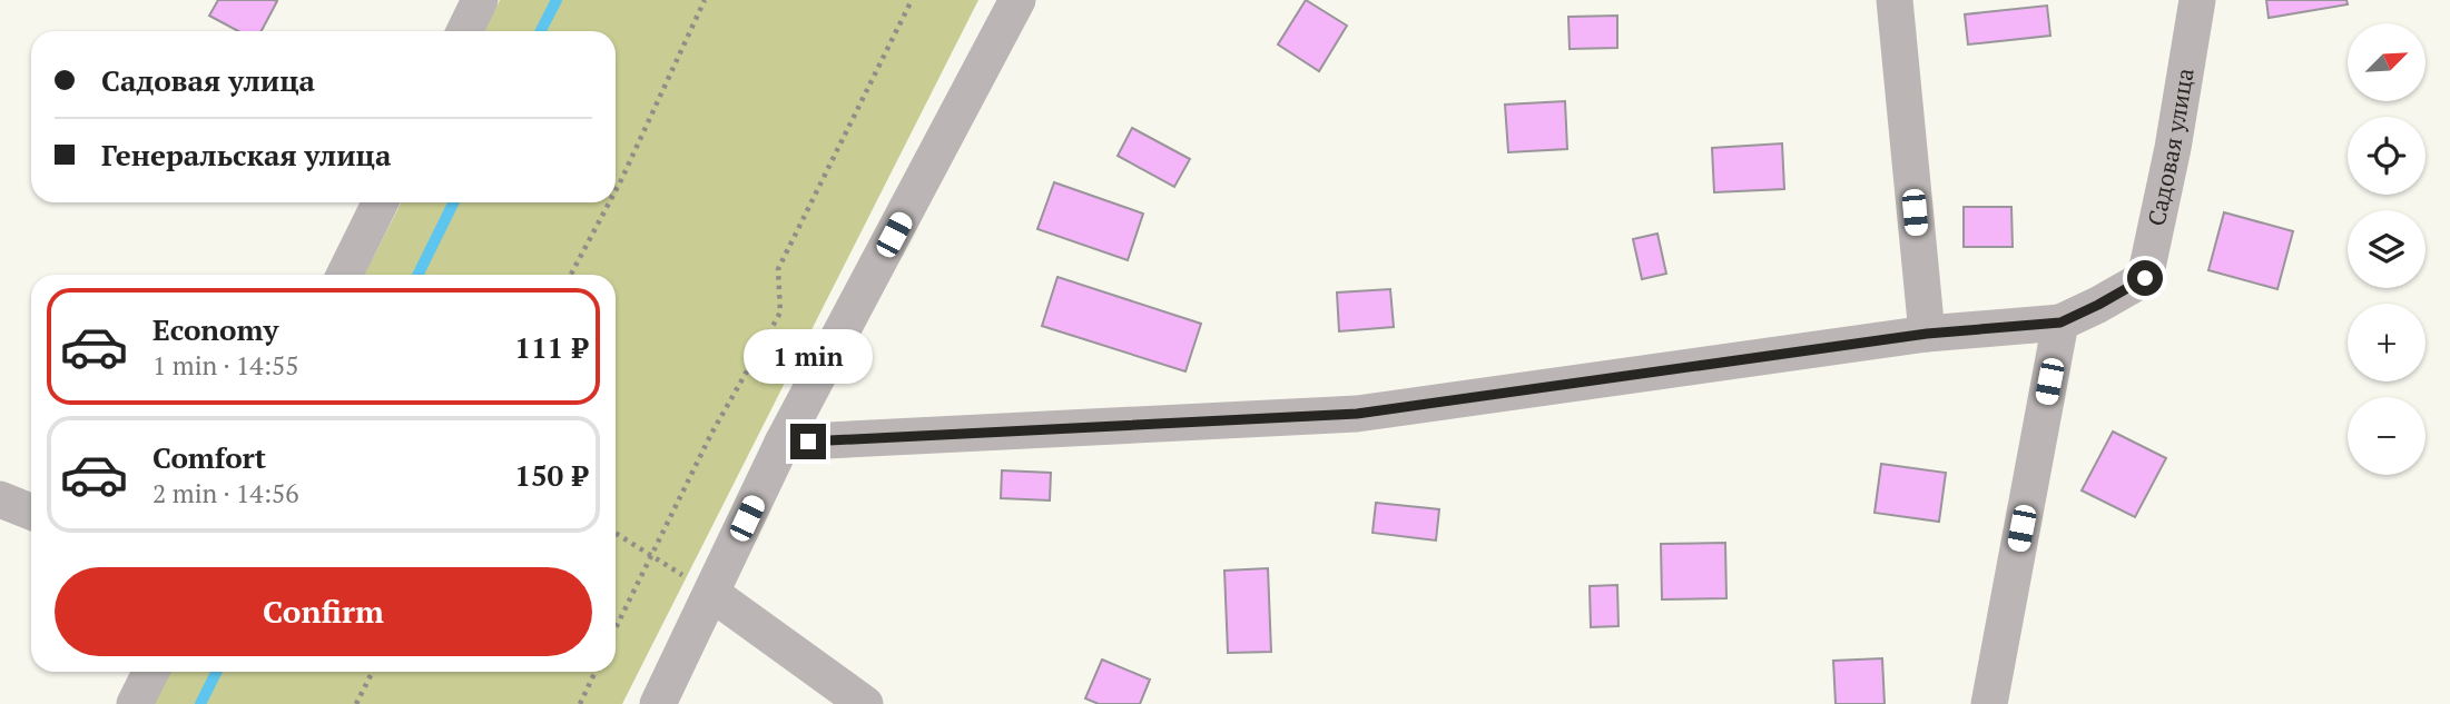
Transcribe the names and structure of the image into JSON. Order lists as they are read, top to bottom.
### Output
{
  "streets": {
    "street": ["Садовая улица"]
  },
  "north": "top right",
  "page": {
    "map_buttons": ["+", "−"],
    "banner": ["Садовая улица", "Генеральская улица"],
    "list": [
      {
        "name": "Economy",
        "note": "1 min · 14:55",
        "value": "111 ₽"
      },
      {
        "name": "Comfort",
        "note": "2 min · 14:56",
        "value": "150 ₽"
      }
    ],
    "bubble": "1 min",
    "buttons": "Confirm"
  }
}
